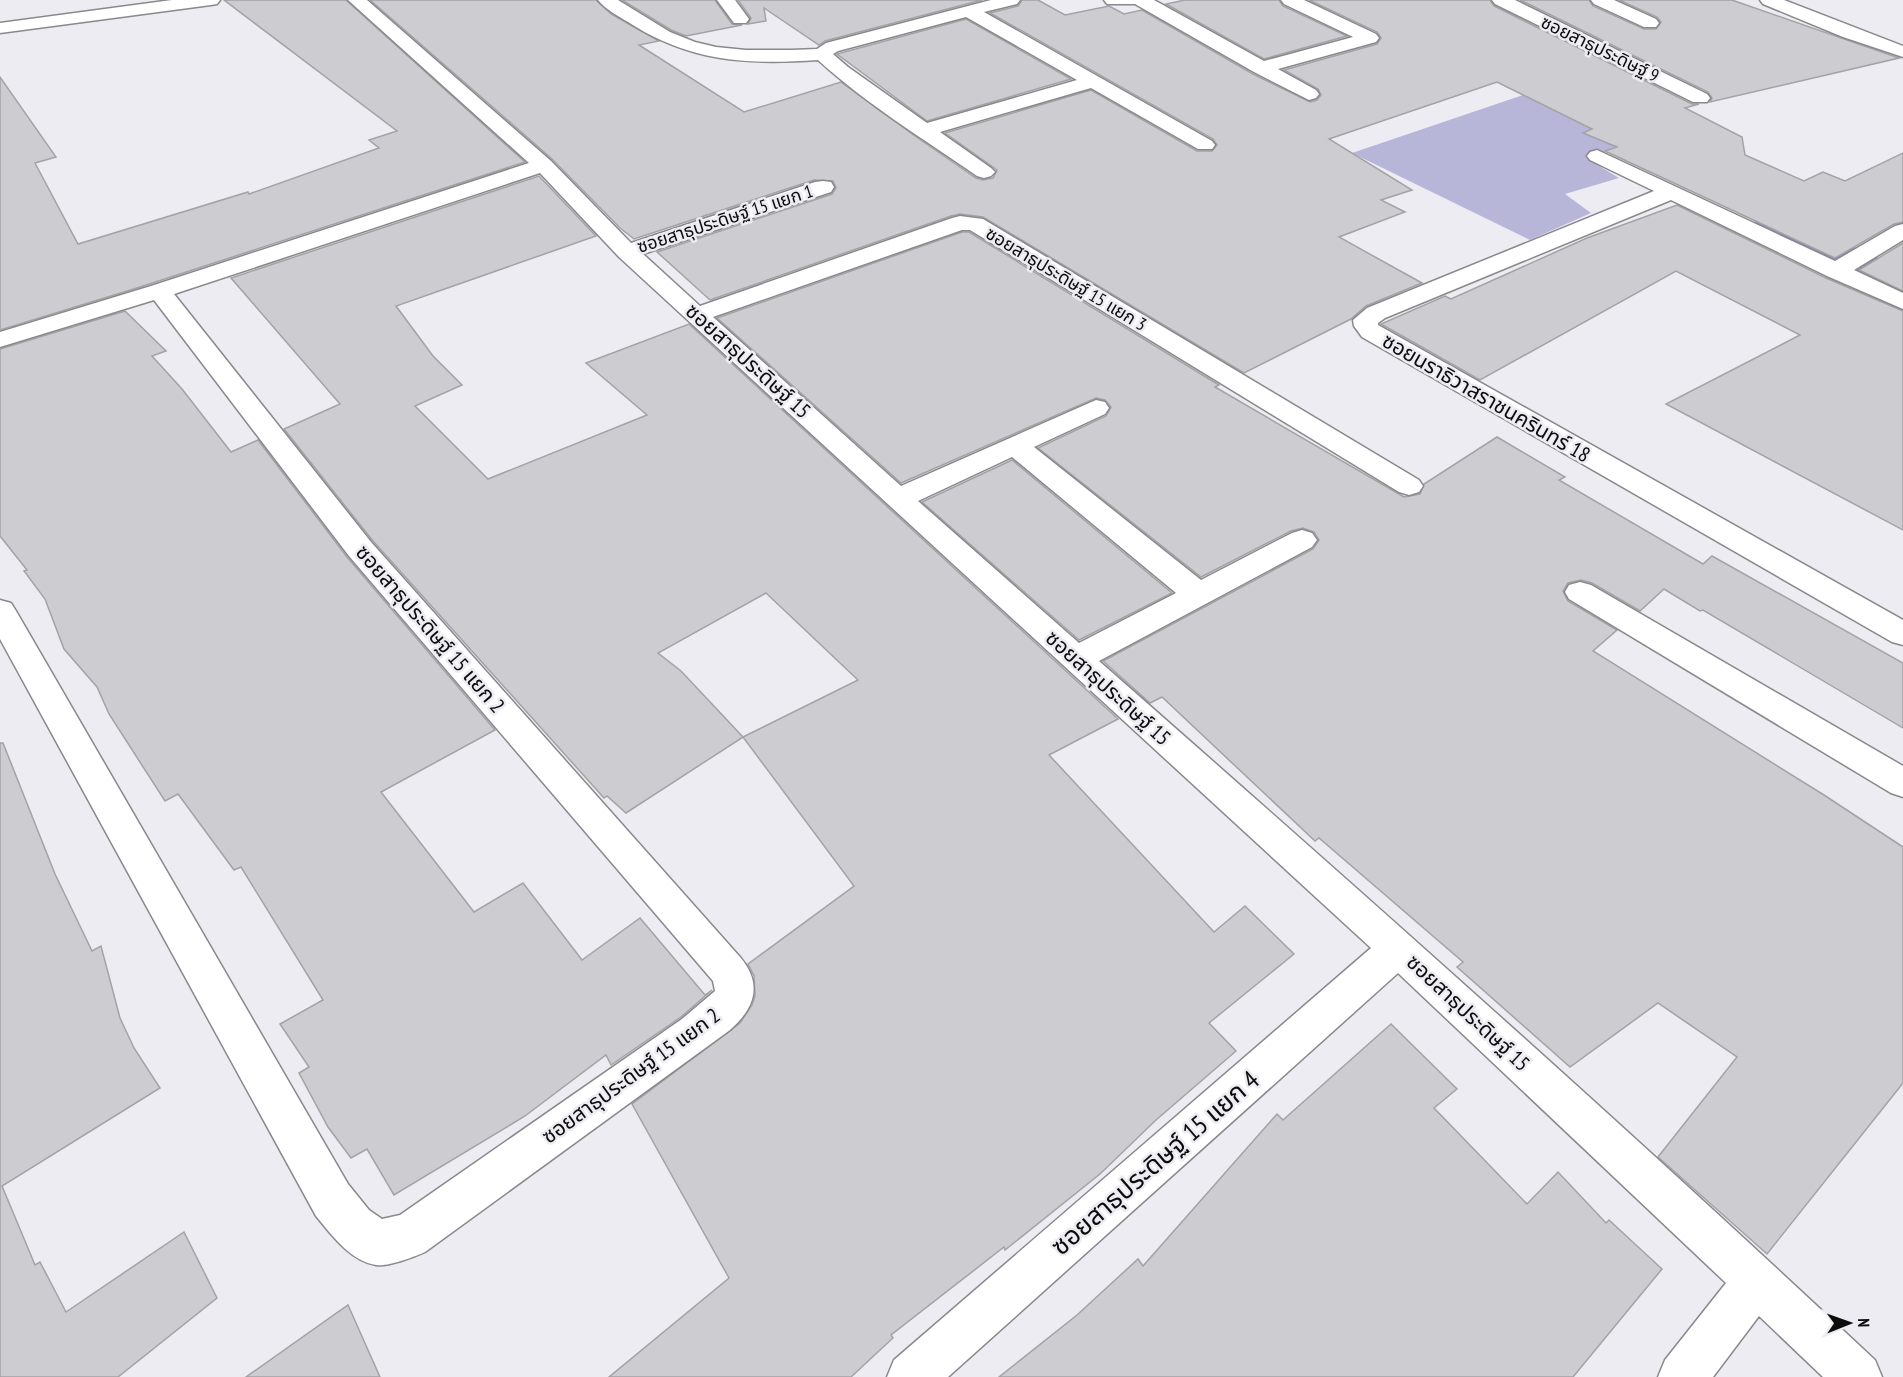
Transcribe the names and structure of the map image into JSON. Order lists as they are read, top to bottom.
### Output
{
  "streets": {
    "street": [
      "ซอยสาธุประดิษฐ์ 9",
      "ซอยสาธุประดิษฐ์ 15 แยก 1",
      "ซอยสาธุประดิษฐ์ 15 แยก 3",
      "ซอยสาธุประดิษฐ์ 15",
      "ซอยนราธิวาสราชนครินทร์ 18",
      "ซอยสาธุประดิษฐ์ 15 แยก 2",
      "ซอยสาธุประดิษฐ์ 15 แยก 4"
    ]
  },
  "crossings": [
    ["ซอยสาธุประดิษฐ์ 15 แยก 1", "ซอยสาธุประดิษฐ์ 15"],
    ["ซอยสาธุประดิษฐ์ 15 แยก 3", "ซอยสาธุประดิษฐ์ 15"],
    ["ซอยสาธุประดิษฐ์ 15", "ซอยสาธุประดิษฐ์ 15 แยก 4"]
  ],
  "north": "right"
}
